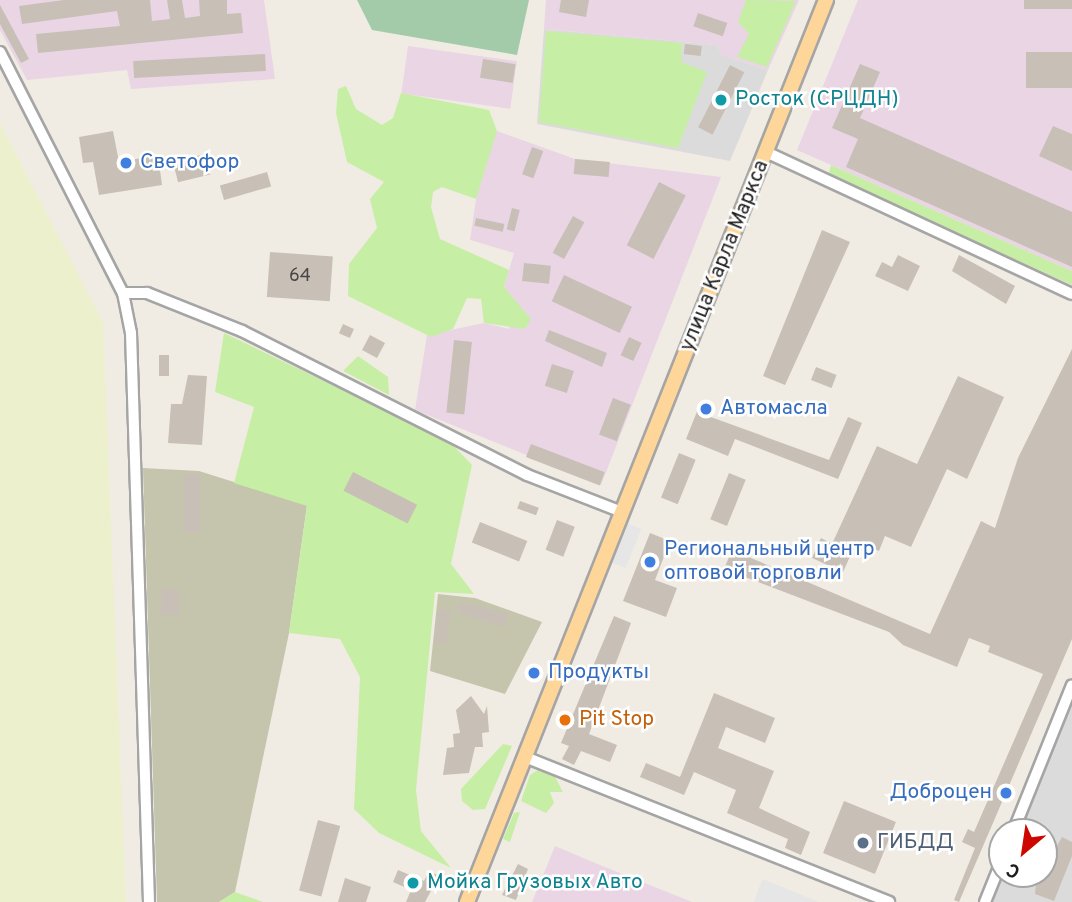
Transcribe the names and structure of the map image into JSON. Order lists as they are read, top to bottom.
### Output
{
  "streets": {
    "main road": ["улица Карла Маркса"]
  },
  "places": [
    "Росток (СРЦДН)",
    "Светофор",
    "Автомасла",
    "Региональный центр оптовой торговли",
    "Продукты",
    "Pit Stop",
    "Доброцен",
    "ГИБДД",
    "Мойка Грузовых Авто"
  ],
  "house_numbers": ["64"],
  "north": "bottom left"
}
